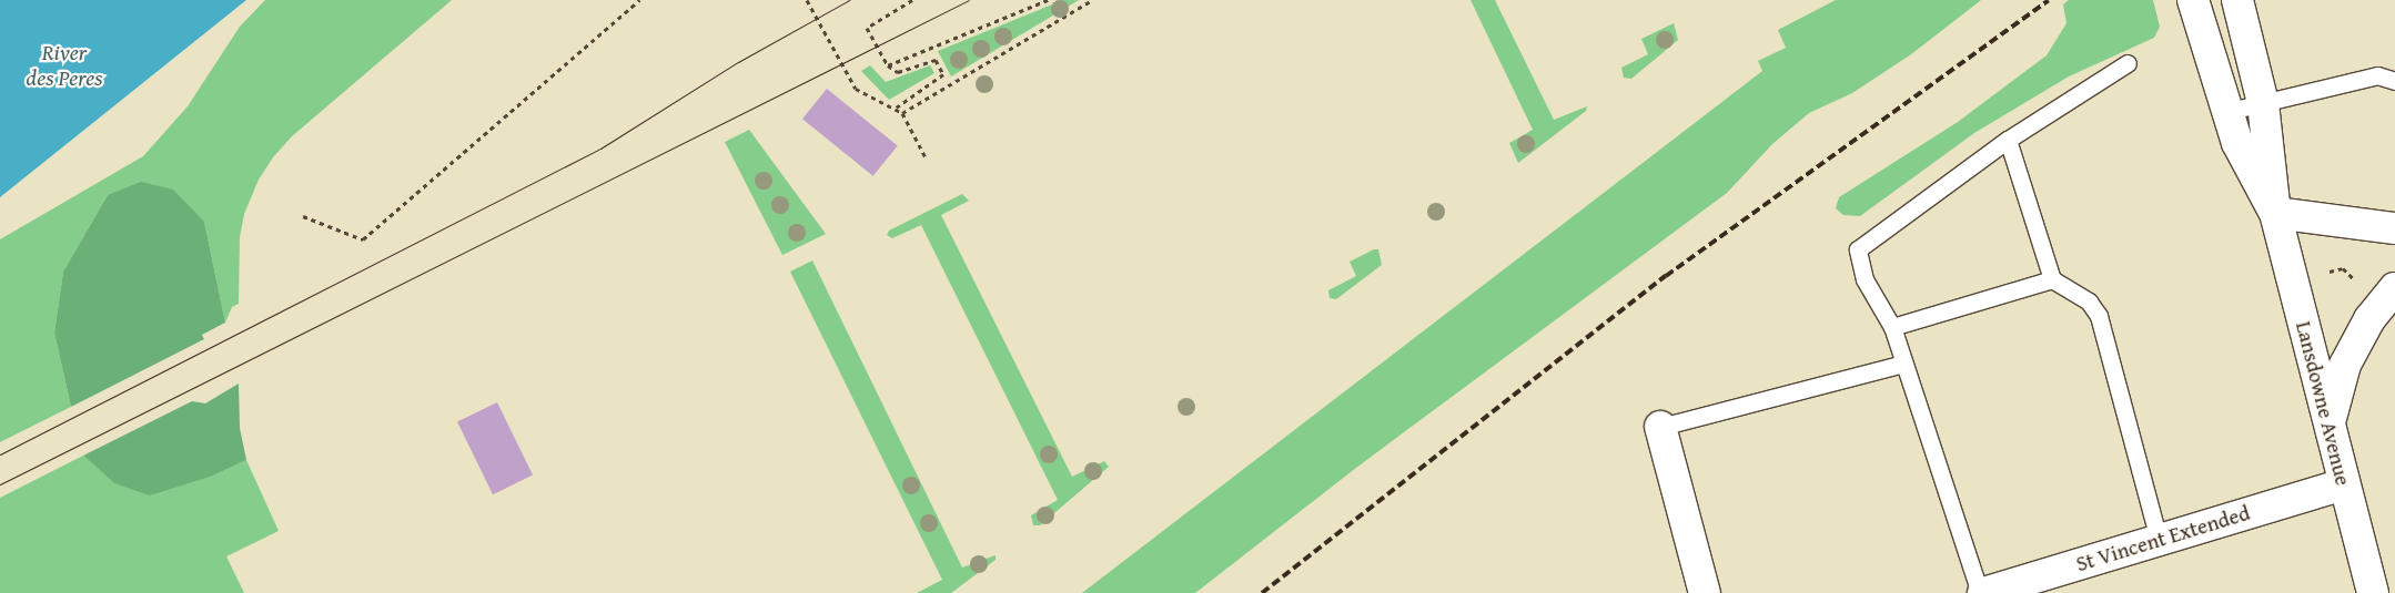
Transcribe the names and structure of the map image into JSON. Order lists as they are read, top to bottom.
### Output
{
  "streets": {
    "main road": ["Lansdowne Avenue", "St Vincent Extended"]
  },
  "crossings": [
    ["Lansdowne Avenue", "St Vincent Extended"]
  ],
  "water": ["River des Peres"]
}
